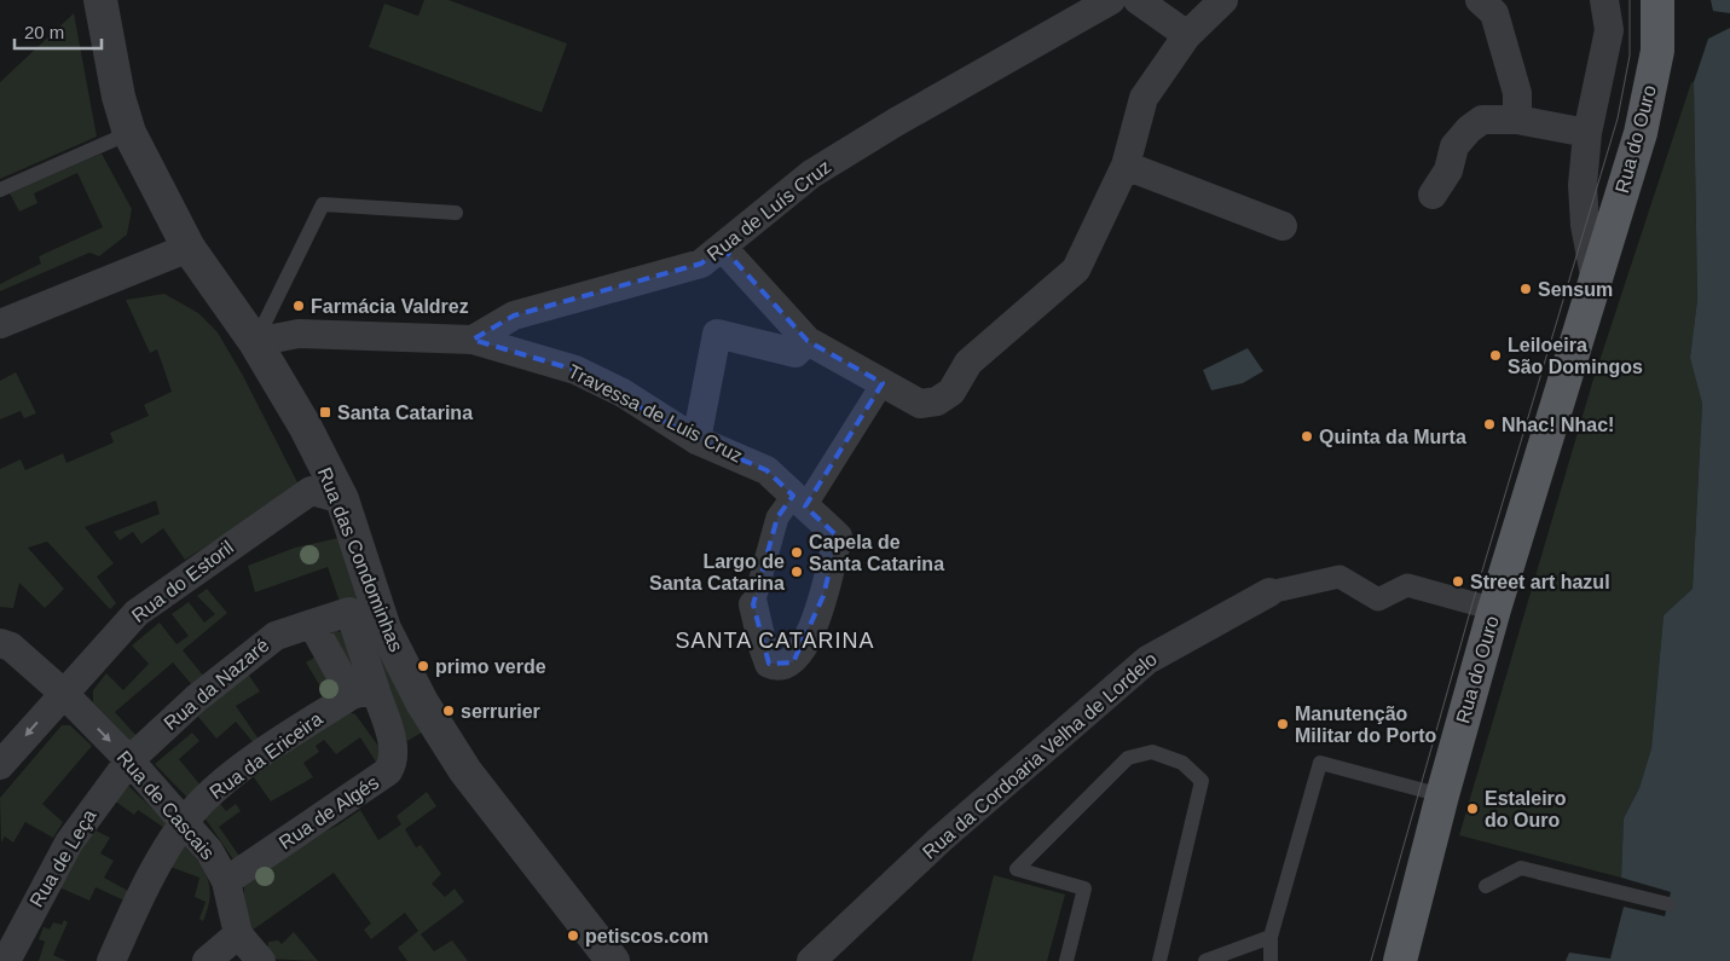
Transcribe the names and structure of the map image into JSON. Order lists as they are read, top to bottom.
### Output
{
  "streets": {
    "main road": ["Rua do Ouro"],
    "street": [
      "Rua de Luís Cruz",
      "Travessa de Luis Cruz",
      "Rua das Condominhas",
      "Rua do Estoril",
      "Rua da Nazaré",
      "Rua da Ericeira",
      "Rua da Cordoaria Velha de Lordelo",
      "Rua de Cascais",
      "Rua de Algés",
      "Rua de Leça"
    ]
  },
  "crossings": [
    ["Rua do Ouro", "Rua da Cordoaria Velha de Lordelo"],
    ["Rua de Luís Cruz", "Travessa de Luis Cruz"],
    ["Rua das Condominhas", "Rua do Estoril"],
    ["Rua do Estoril", "Rua de Cascais"],
    ["Rua da Nazaré", "Rua da Ericeira"],
    ["Rua da Nazaré", "Rua de Cascais"],
    ["Rua da Nazaré", "Rua de Algés"],
    ["Rua da Nazaré", "Rua de Leça"],
    ["Rua da Ericeira", "Rua de Cascais"],
    ["Rua da Ericeira", "Rua de Algés"],
    ["Rua de Cascais", "Rua de Algés"],
    ["Rua de Cascais", "Rua de Leça"]
  ],
  "districts": ["SANTA CATARINA"],
  "places": {
    "other": [
      "Sensum",
      "Farmácia Valdrez",
      "Leiloeira São Domingos",
      "Nhac! Nhac!",
      "Quinta da Murta",
      "Capela de Santa Catarina",
      "Largo de Santa Catarina",
      "Street art hazul",
      "primo verde",
      "serrurier",
      "Manutenção Militar do Porto",
      "Estaleiro do Ouro",
      "petiscos.com"
    ],
    "transit": ["Santa Catarina"]
  },
  "scale_bar": "20 m"
}
